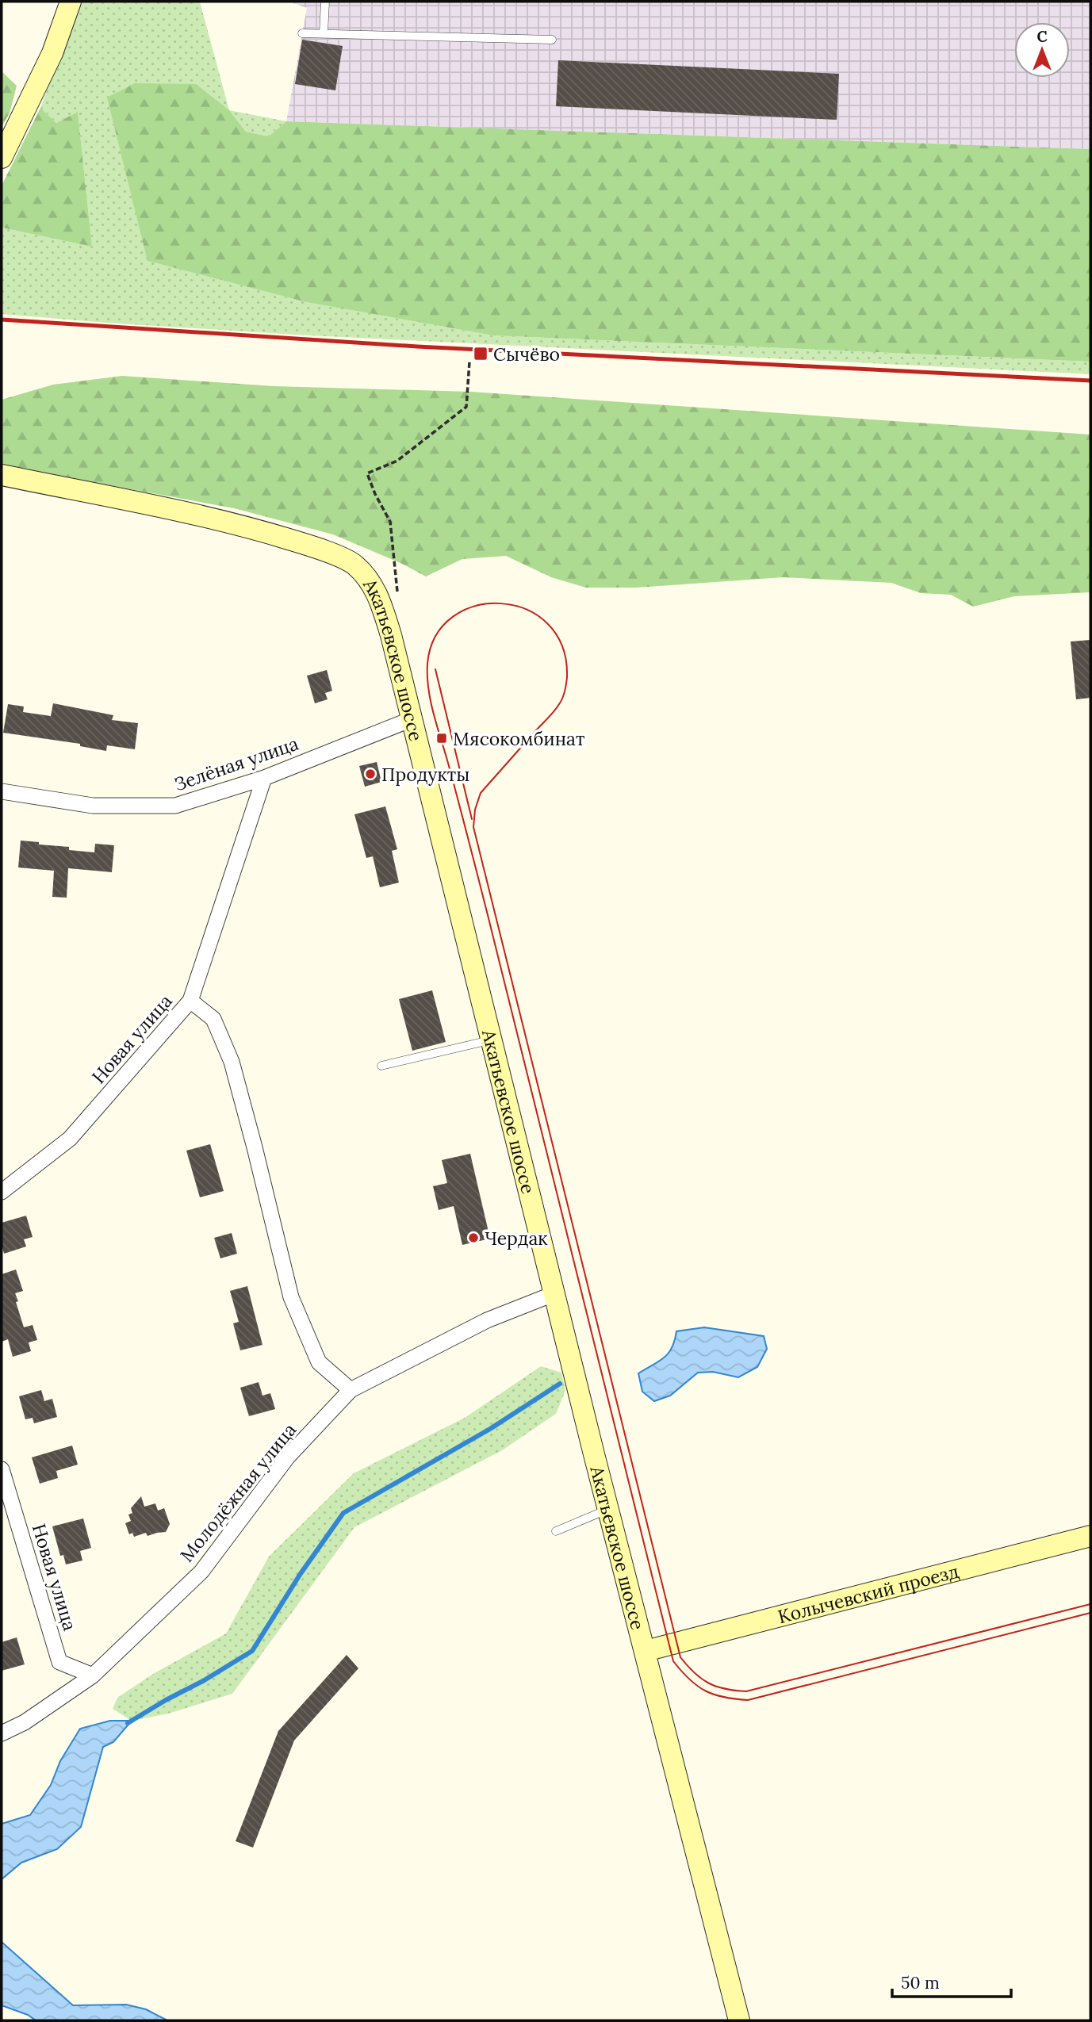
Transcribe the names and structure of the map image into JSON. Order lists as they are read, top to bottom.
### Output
{
  "streets": {
    "main road": ["Акатьевское шоссе", "Колычевский проезд"],
    "street": ["Зелёная улица", "Новая улица", "Молодёжная улица"]
  },
  "crossings": [
    ["Акатьевское шоссе", "Зелёная улица"],
    ["Акатьевское шоссе", "Молодёжная улица"],
    ["Акатьевское шоссе", "Колычевский проезд"],
    ["Зелёная улица", "Новая улица"],
    ["Новая улица", "Молодёжная улица"]
  ],
  "places": {
    "transit": ["Сычёво", "Мясокомбинат"],
    "other": ["Продукты", "Чердак"]
  },
  "scale_bar": "50 m",
  "north": "top"
}
